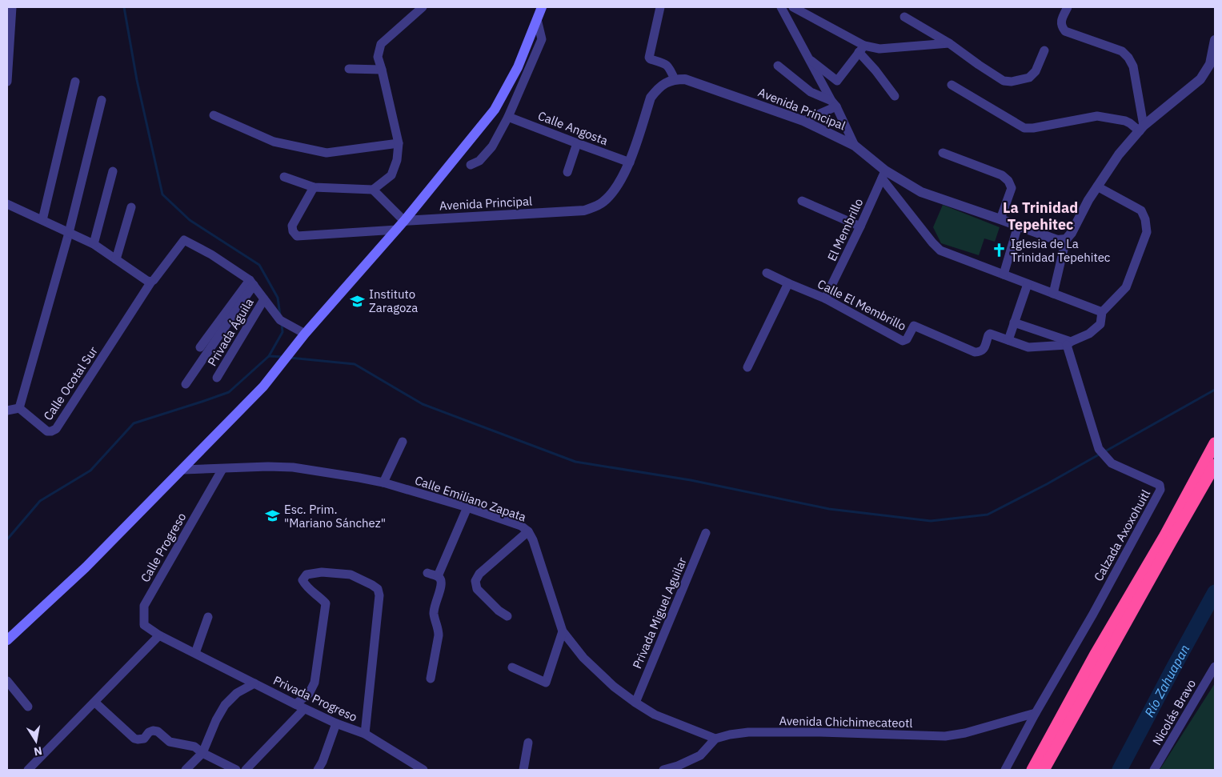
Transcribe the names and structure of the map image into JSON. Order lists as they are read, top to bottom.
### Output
{
  "streets": {
    "street": [
      "Avenida Principal",
      "Calle Angosta",
      "El Membrillo",
      "Calle El Membrillo",
      "Privada Águila",
      "Calle Ocotal Sur",
      "Calle Emiliano Zapata",
      "Calzada Axoxohuitl",
      "Calle Progreso",
      "Privada Miguel Aguilar",
      "Privada Progreso",
      "Nicolás Bravo",
      "Avenida Chichimecateotl"
    ]
  },
  "crossings": [
    ["Avenida Principal", "Calle Angosta"],
    ["Avenida Principal", "El Membrillo"],
    ["El Membrillo", "Calle El Membrillo"],
    ["Calle El Membrillo", "Calzada Axoxohuitl"],
    ["Calle Emiliano Zapata", "Calle Progreso"],
    ["Calle Emiliano Zapata", "Privada Miguel Aguilar"],
    ["Calle Emiliano Zapata", "Avenida Chichimecateotl"],
    ["Calzada Axoxohuitl", "Avenida Chichimecateotl"],
    ["Calle Progreso", "Privada Progreso"]
  ],
  "districts": ["La Trinidad Tepehitec"],
  "water": ["Río Zahuapan"],
  "places": {
    "church": ["Iglesia de La Trinidad Tepehitec"],
    "school or university": ["Instituto Zaragoza", "Esc. Prim. \"Mariano Sánchez\""]
  },
  "north": "bottom"
}
